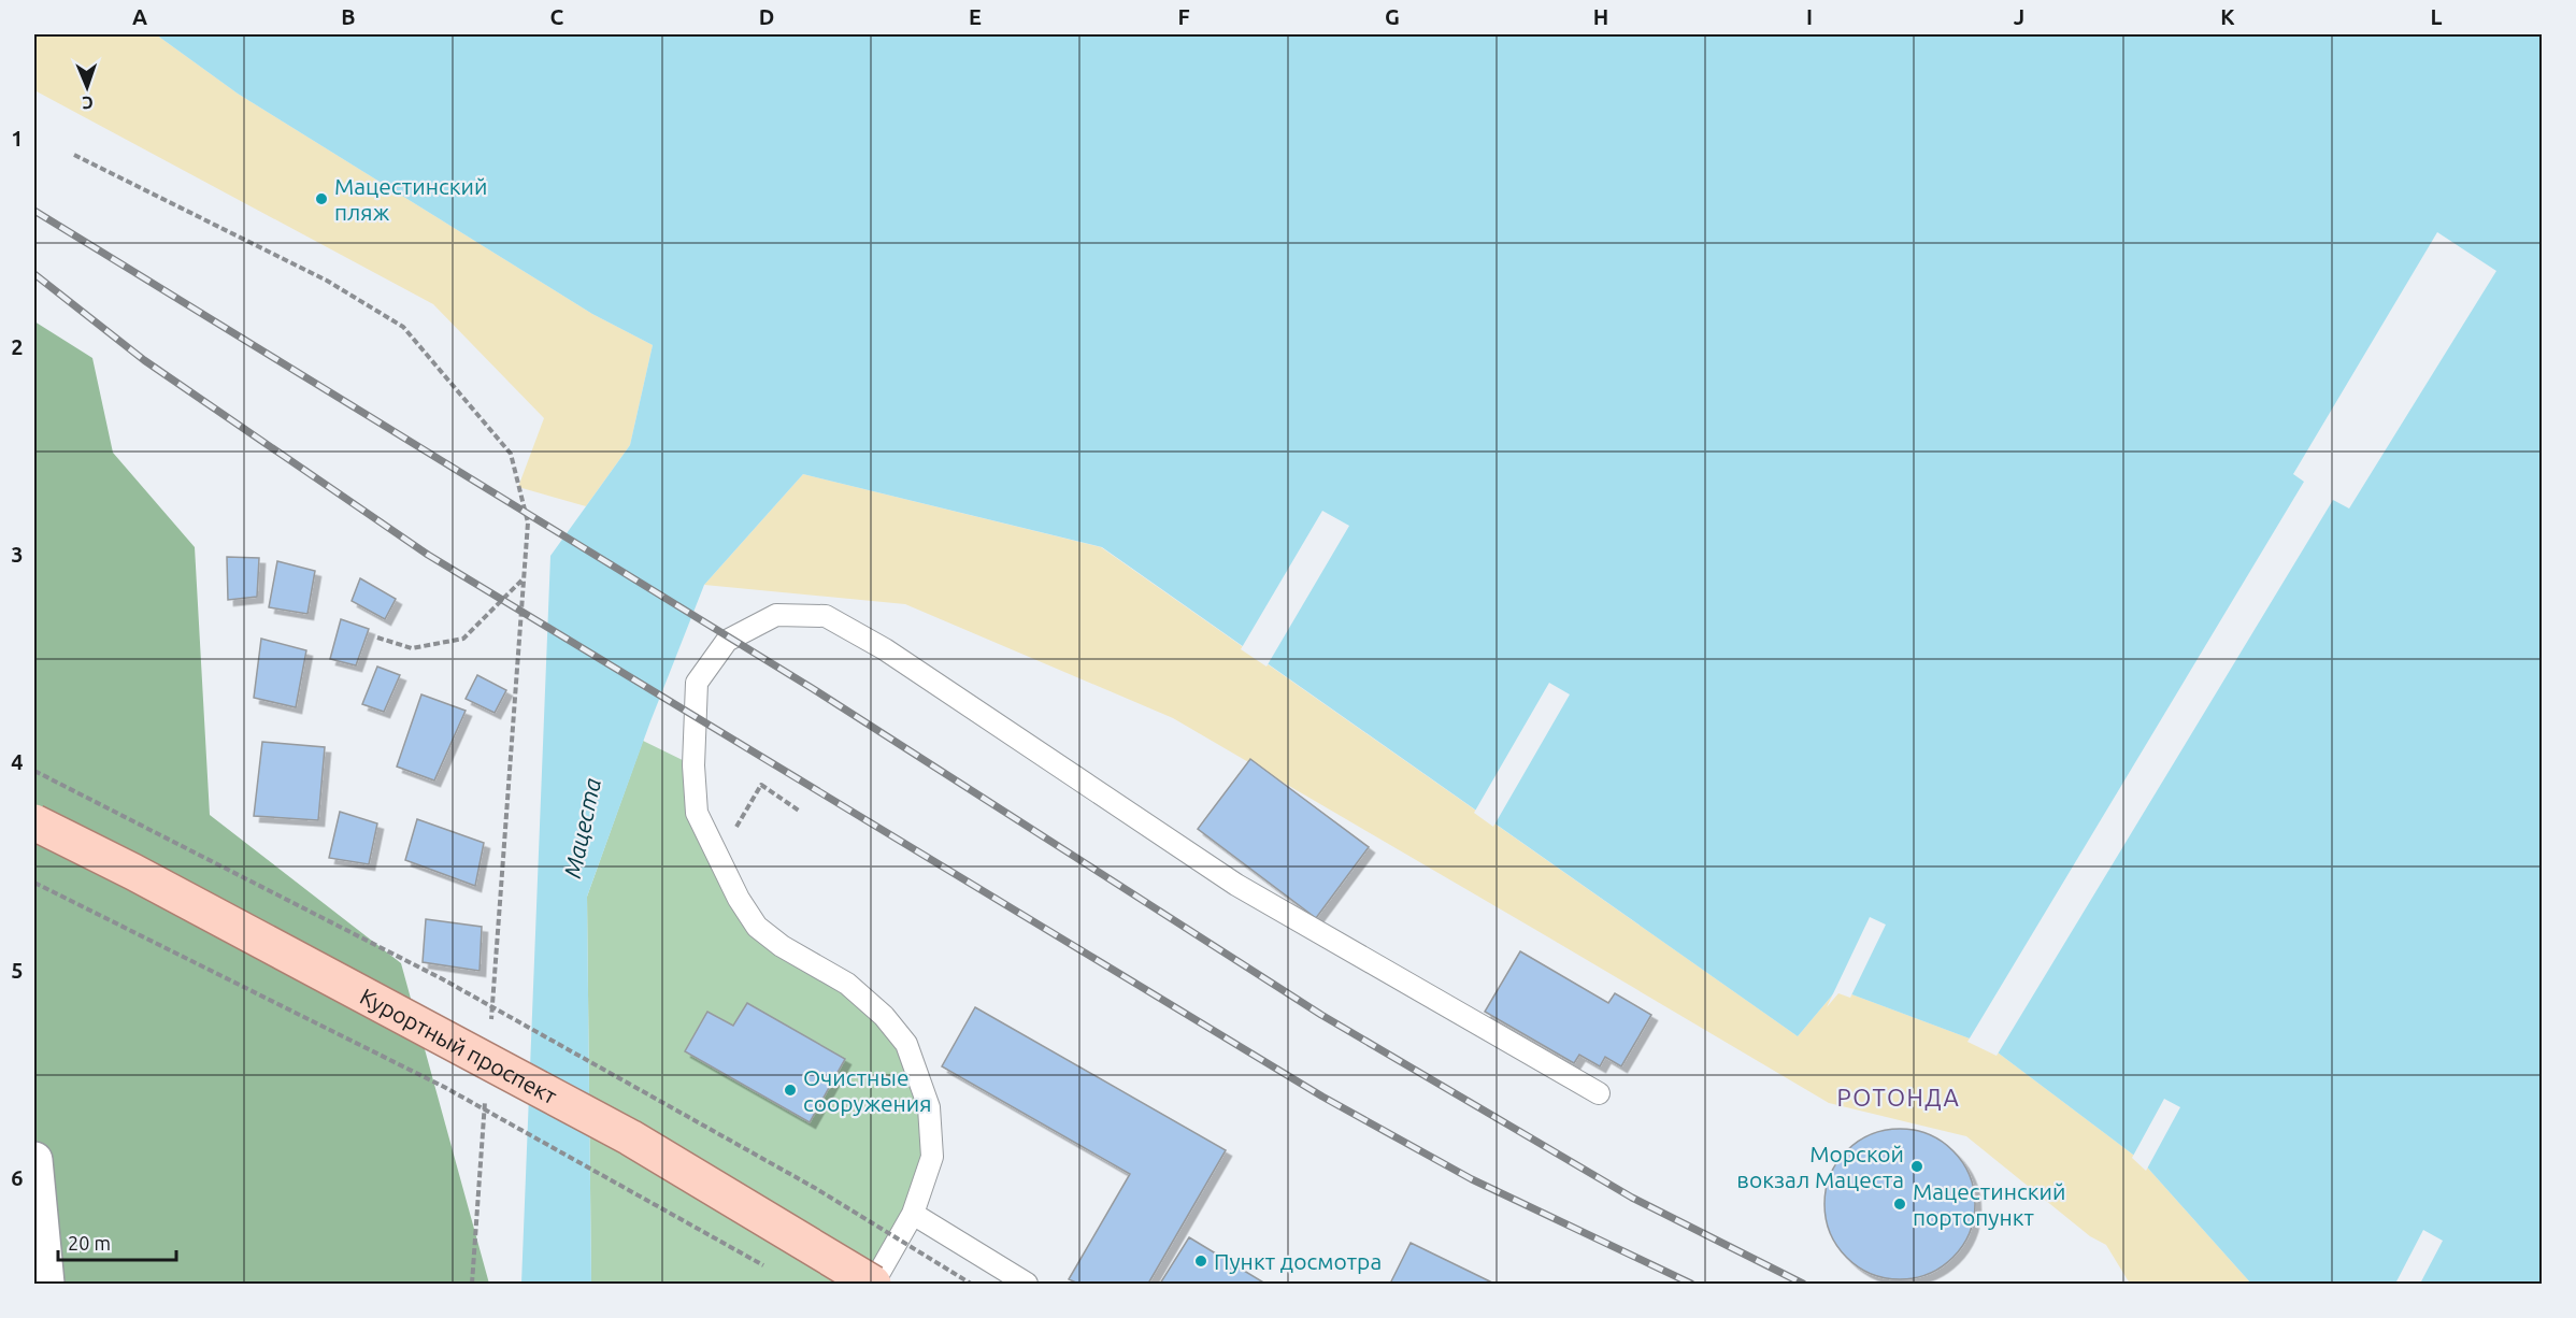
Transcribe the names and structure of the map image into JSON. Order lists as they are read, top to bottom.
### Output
{
  "streets": {
    "main road": ["Курортный проспект"]
  },
  "districts": ["РОТОНДА"],
  "water": ["Мацеста"],
  "places": [
    "Мацестинский пляж",
    "Очистные сооружения",
    "Морской вокзал Мацеста",
    "Мацестинский портопункт",
    "Пункт досмотра"
  ],
  "scale_bar": "20 m",
  "north": "bottom",
  "grid": {
    "columns": [
      "A",
      "B",
      "C",
      "D",
      "E",
      "F",
      "G",
      "H",
      "I",
      "J",
      "K",
      "L"
    ],
    "rows": [
      "1",
      "2",
      "3",
      "4",
      "5",
      "6"
    ]
  }
}
